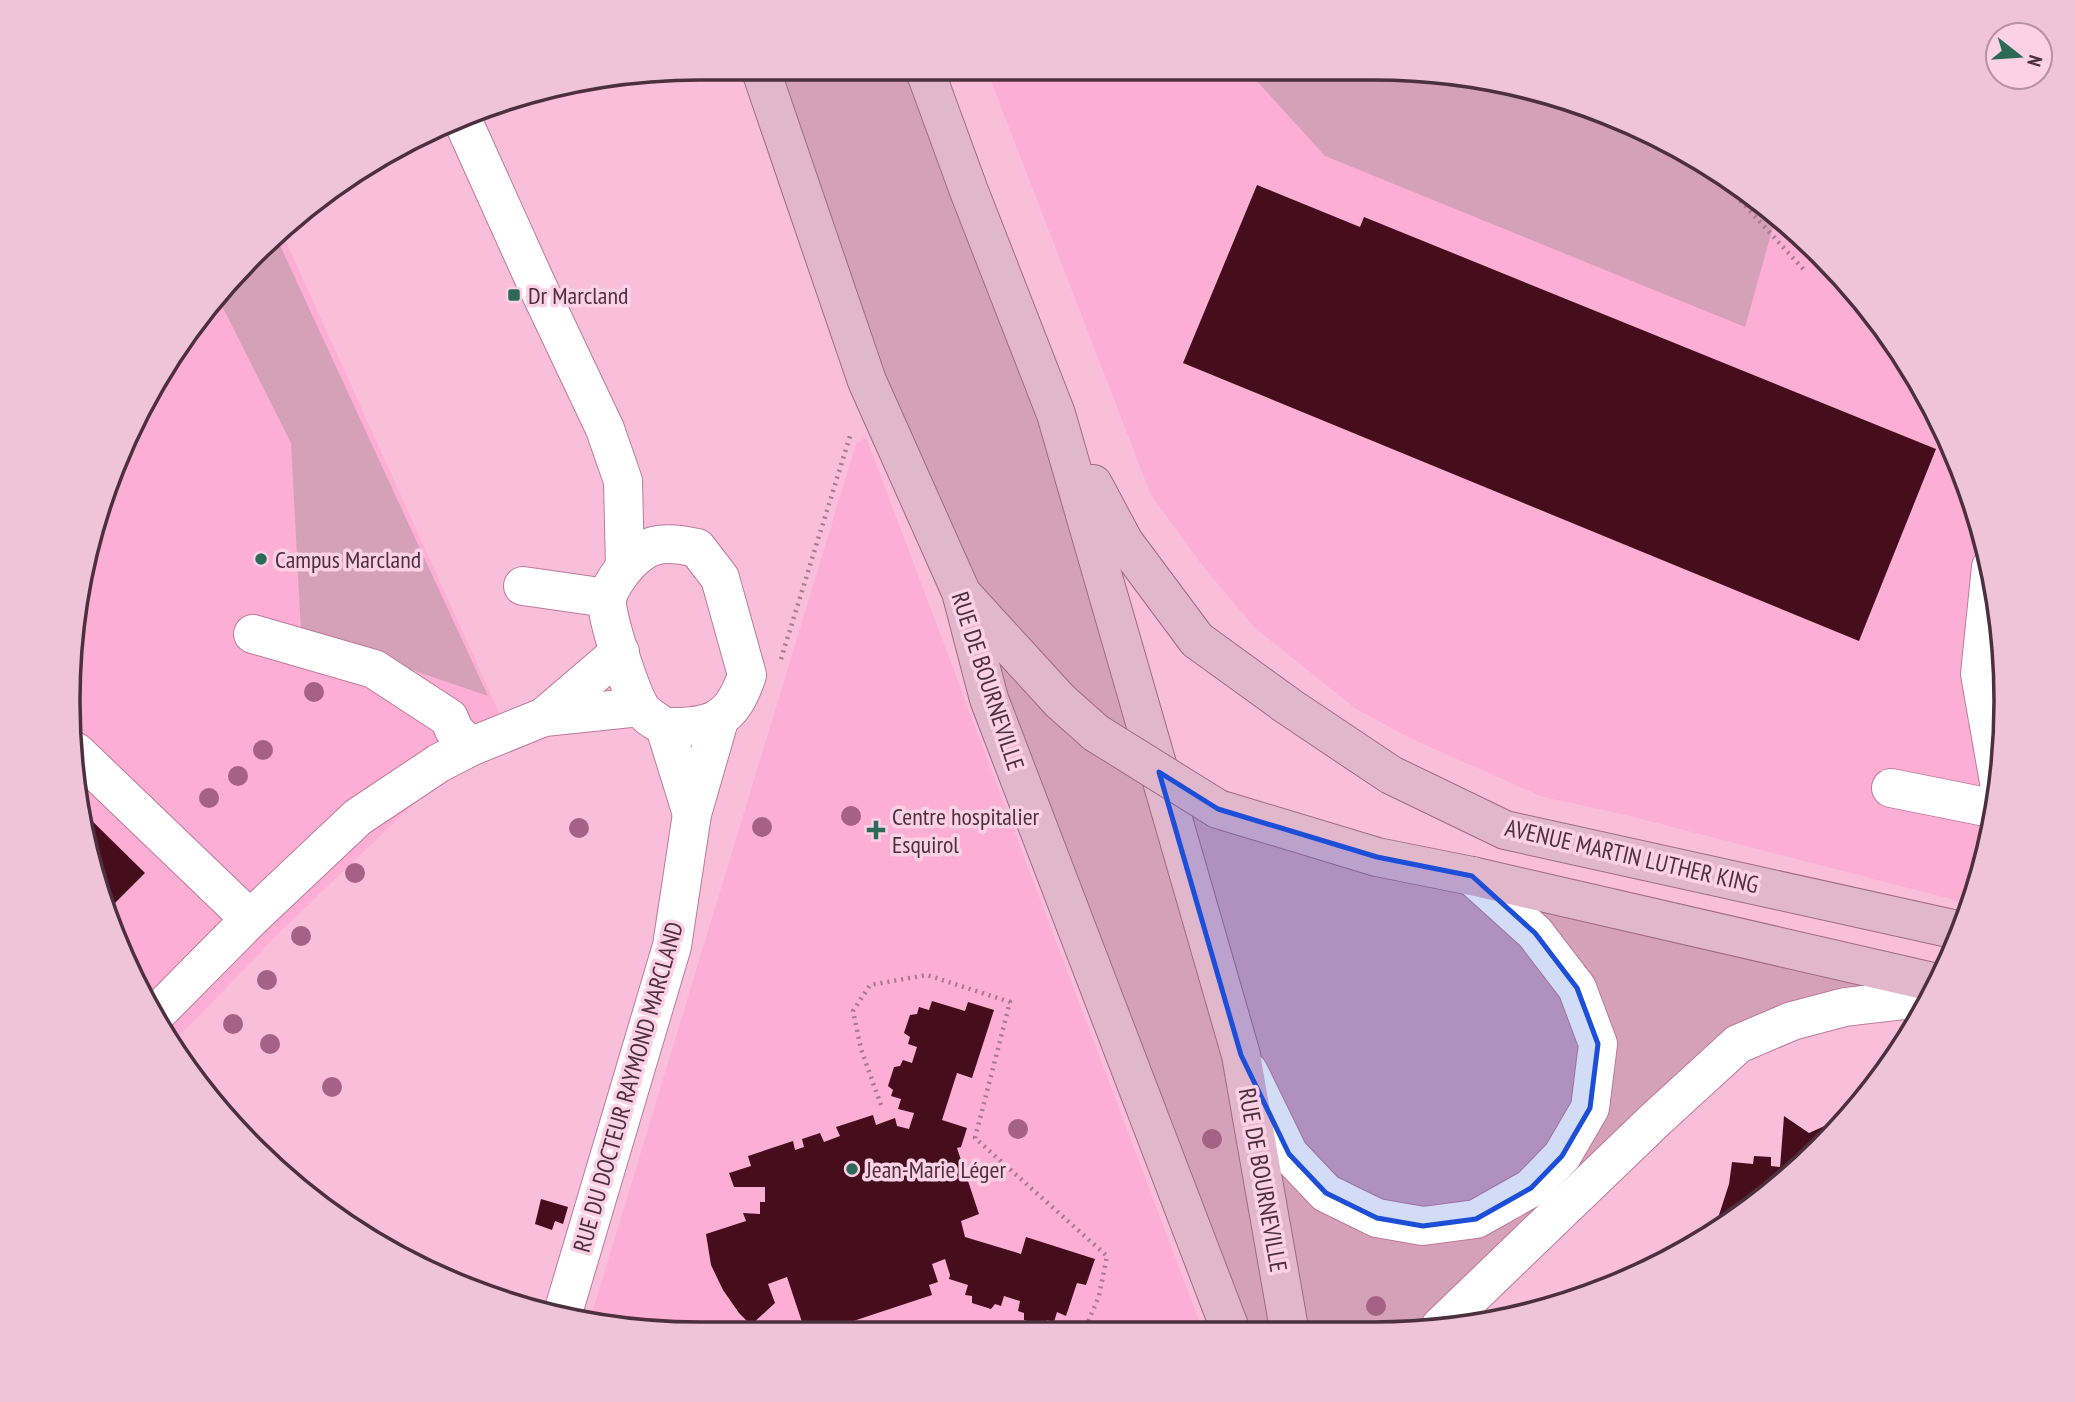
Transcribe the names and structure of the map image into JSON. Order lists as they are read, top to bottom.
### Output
{
  "streets": {
    "main road": ["RUE DE BOURNEVILLE", "AVENUE MARTIN LUTHER KING"],
    "street": ["RUE DU DOCTEUR RAYMOND MARCLAND"]
  },
  "crossings": [
    ["RUE DE BOURNEVILLE", "AVENUE MARTIN LUTHER KING"]
  ],
  "places": {
    "transit": ["Dr Marcland"],
    "other": ["Campus Marcland", "Jean-Marie Léger"],
    "health": ["Centre hospitalier Esquirol"]
  },
  "north": "right"
}
